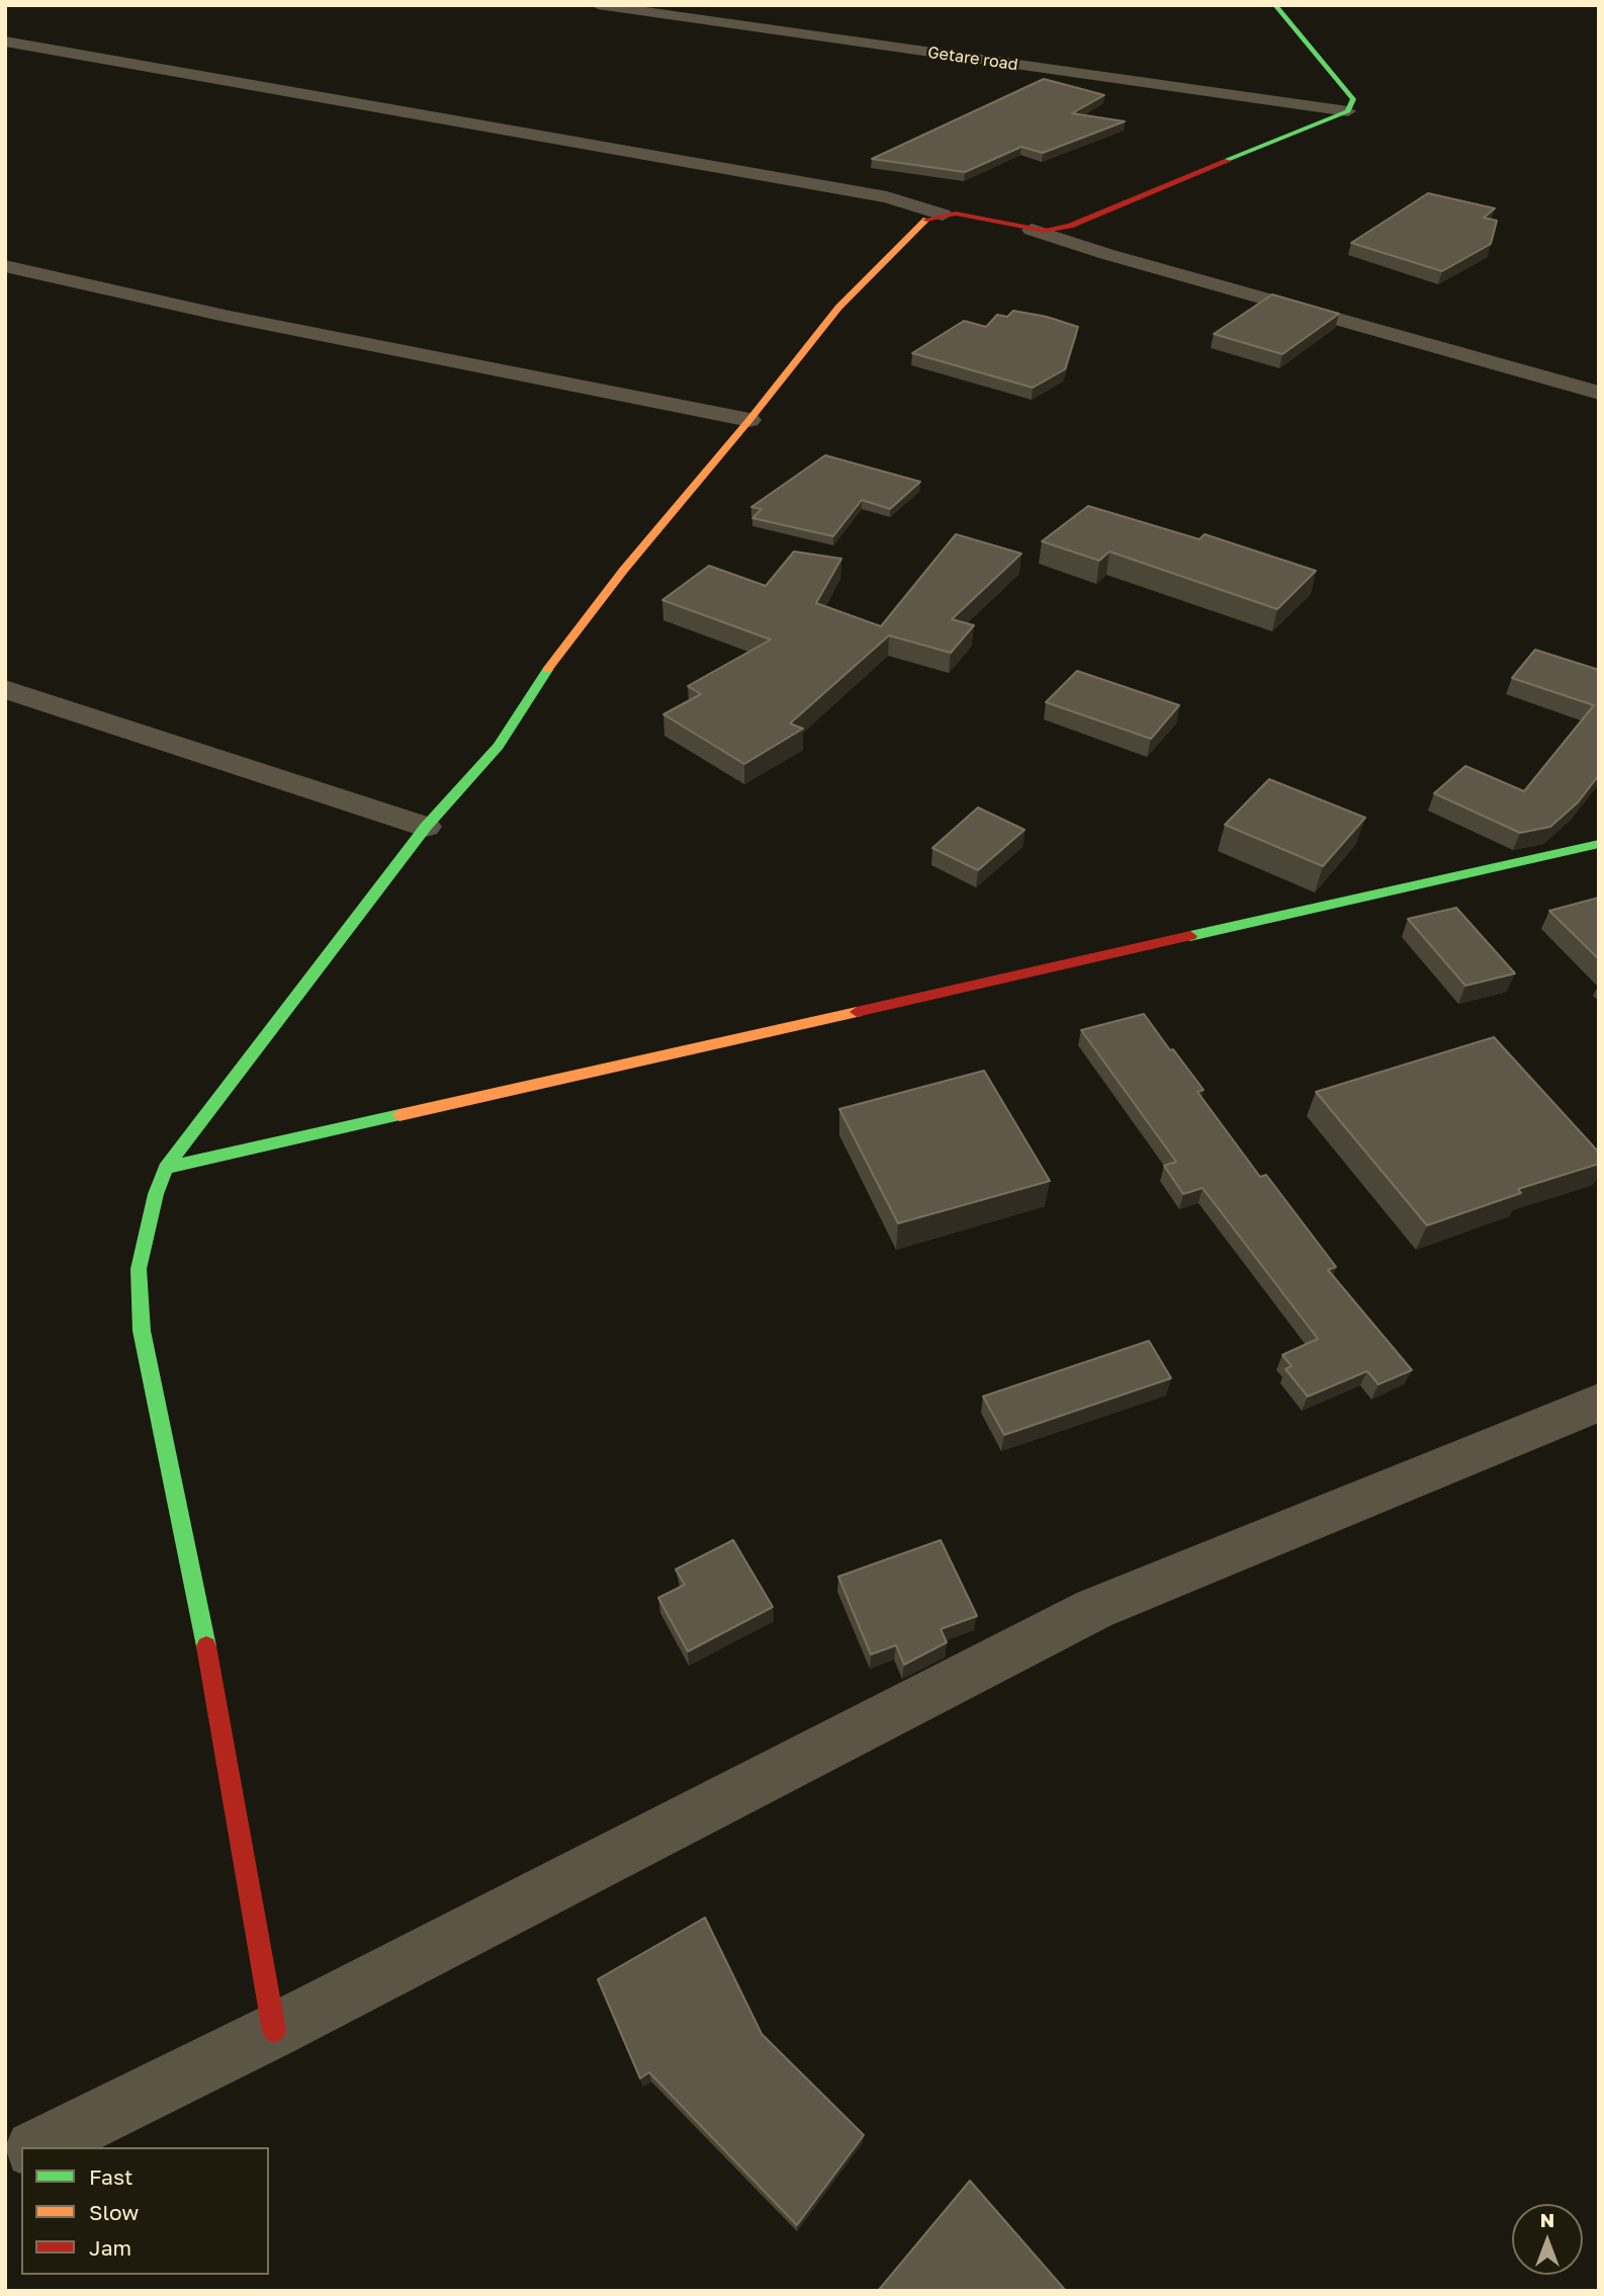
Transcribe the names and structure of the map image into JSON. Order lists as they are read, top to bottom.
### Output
{
  "streets": {
    "street": ["Getare road"]
  },
  "legend": ["Fast", "Slow", "Jam"],
  "north": "top"
}
